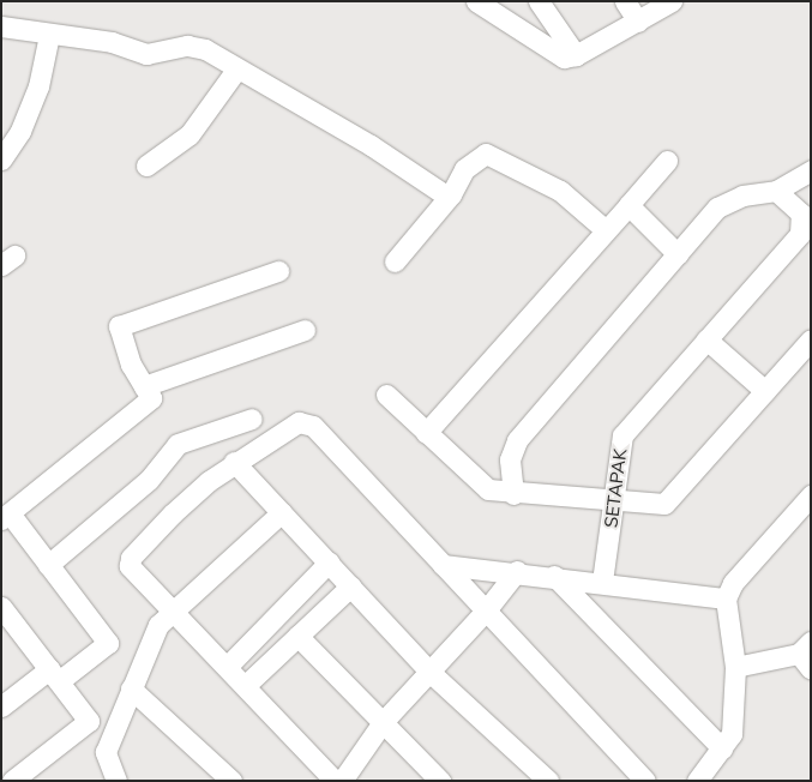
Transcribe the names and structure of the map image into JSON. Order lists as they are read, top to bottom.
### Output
{
  "streets": {
    "street": ["SETAPAK"]
  }
}
